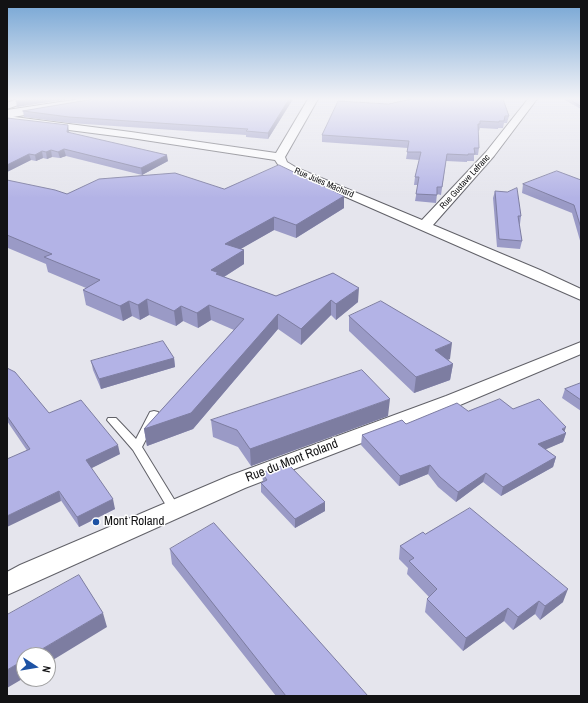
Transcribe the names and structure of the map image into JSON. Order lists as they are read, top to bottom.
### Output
{
  "streets": {
    "street": ["Rue Gustave Lefranc", "Rue Jules Machard", "Rue du Mont Roland"]
  },
  "crossings": [
    ["Rue Gustave Lefranc", "Rue Jules Machard"]
  ],
  "places": ["Mont Roland"],
  "north": "right"
}
